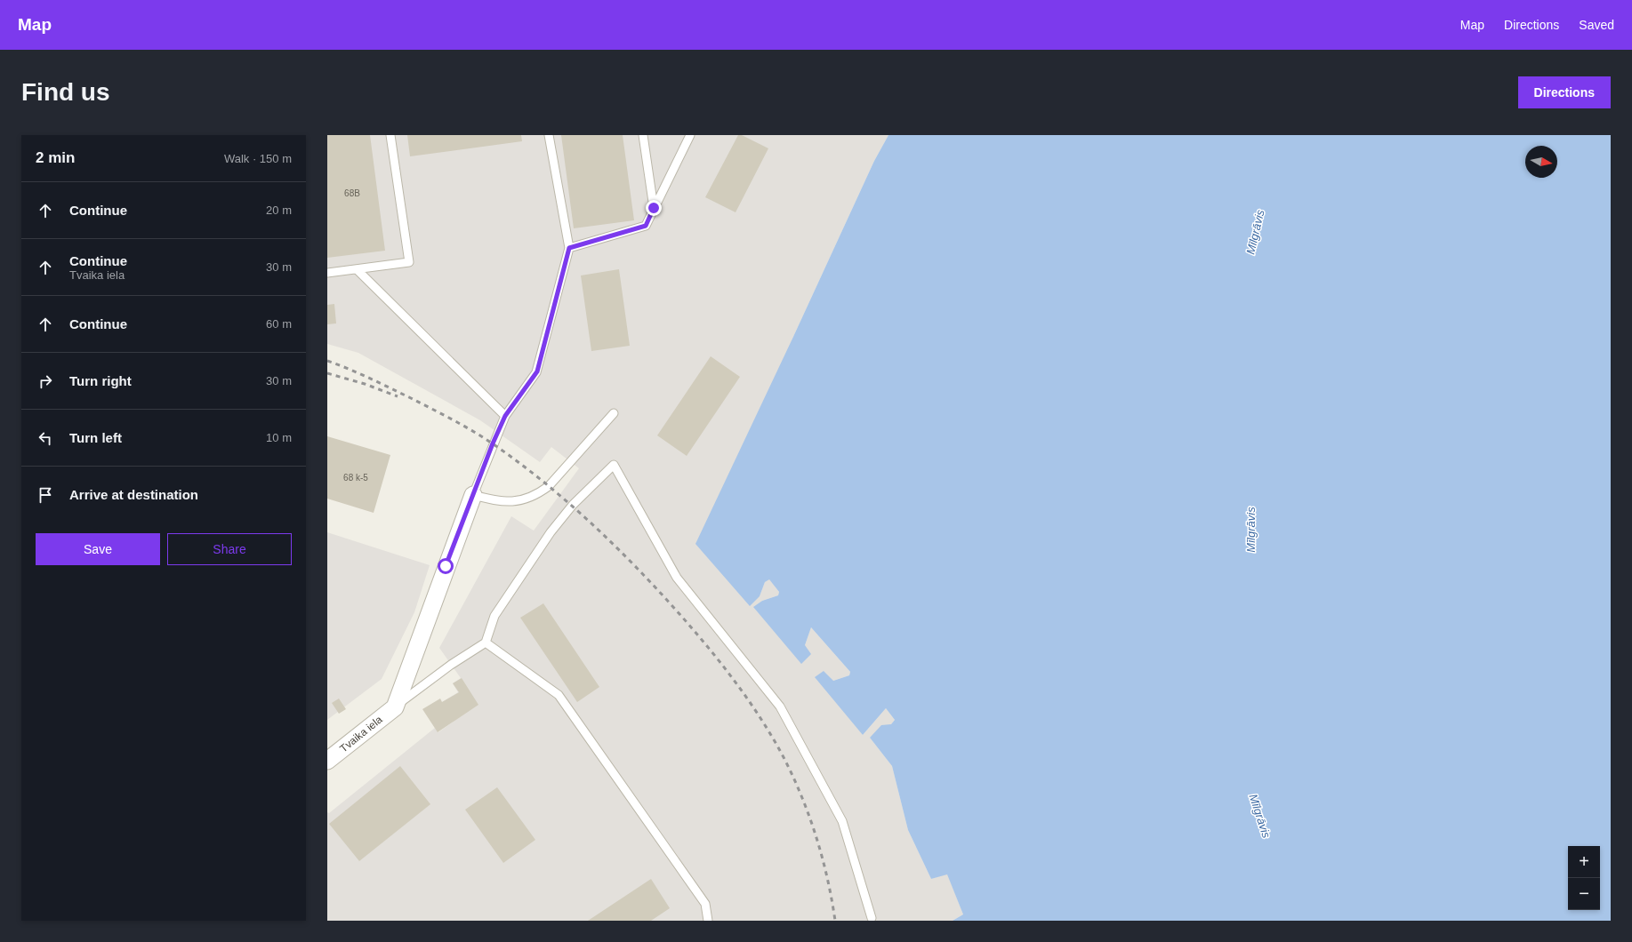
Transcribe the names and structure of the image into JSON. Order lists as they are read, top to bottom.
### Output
{
  "streets": {
    "street": ["Tvaika iela"]
  },
  "water": ["Mīlgrāvis"],
  "house_numbers": ["68B", "68 k-5"],
  "north": "right",
  "page": {
    "header": "Map",
    "nav": ["Map", "Directions", "Saved"],
    "buttons": [
      "Directions",
      ["Save", "Share"]
    ],
    "title": "Find us",
    "heading": ["2 min", "Walk · 150 m"],
    "list": [
      ["Continue", "20 m"],
      ["Continue", "Tvaika iela", "30 m"],
      ["Continue", "60 m"],
      ["Turn right", "30 m"],
      ["Turn left", "10 m"],
      "Arrive at destination"
    ],
    "map_buttons": ["+", "−"]
  }
}
